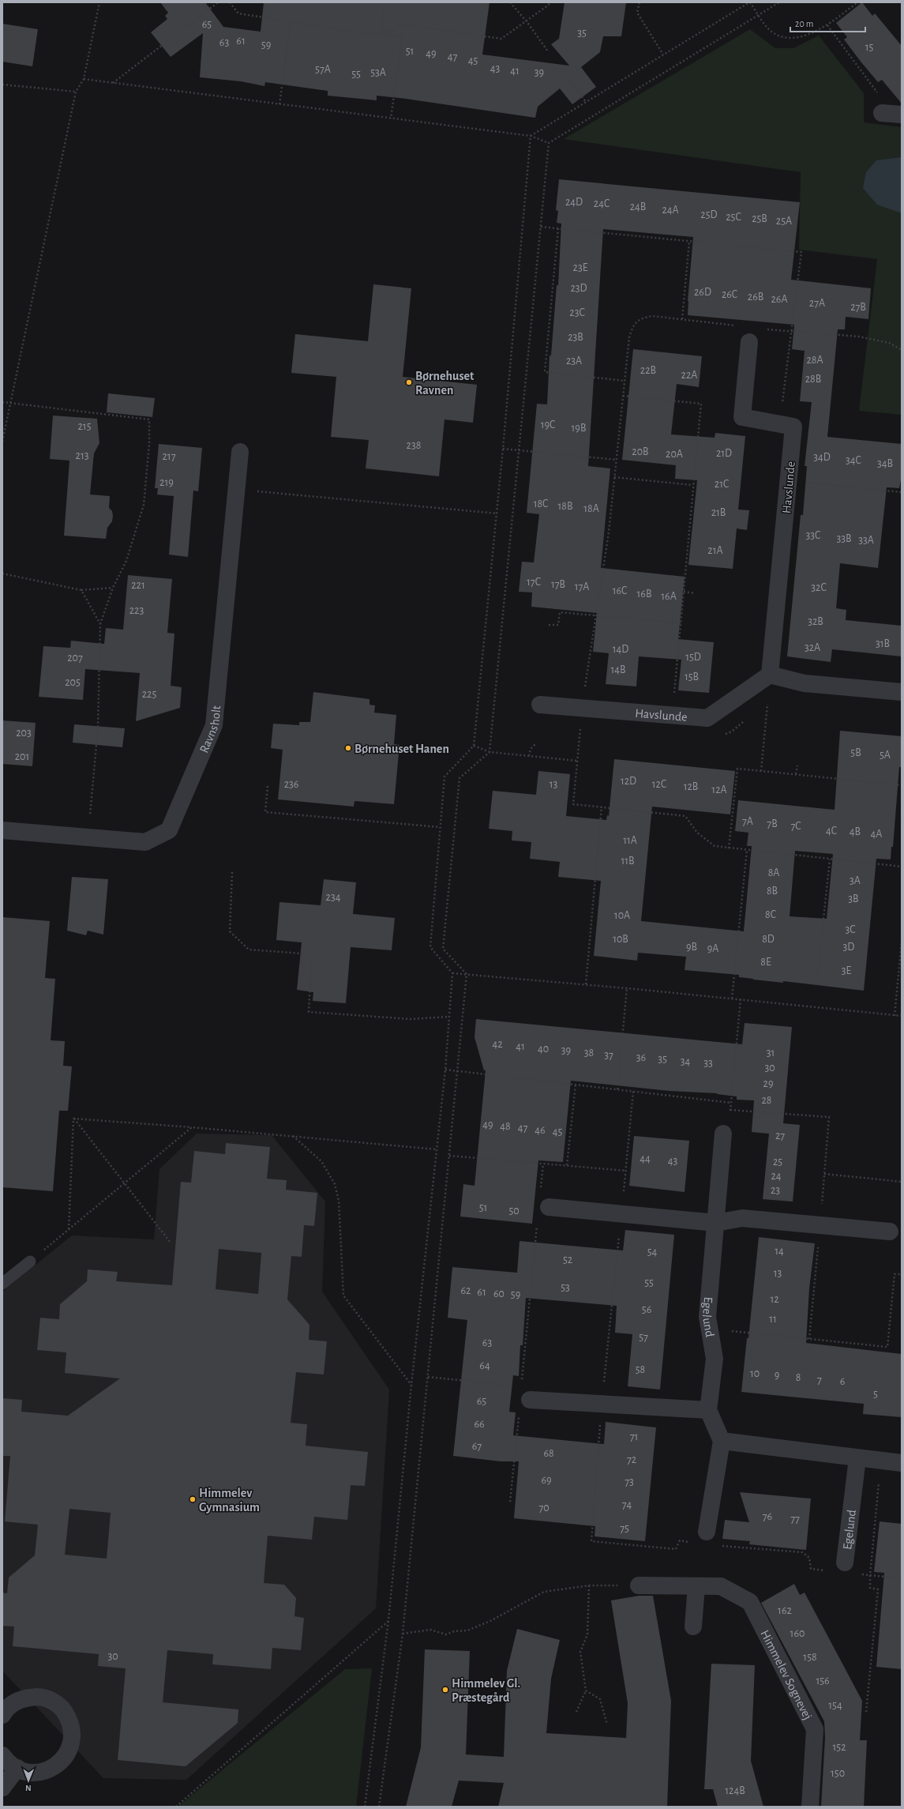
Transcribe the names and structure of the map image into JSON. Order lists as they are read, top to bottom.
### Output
{
  "streets": {
    "street": [
      "Havslunde",
      "Ravnsholt",
      "Egelund",
      "Himmelev Sognevej"
    ]
  },
  "places": [
    "Børnehuset Ravnen",
    "Børnehuset Hanen",
    "Himmelev Gymnasium",
    "Himmelev Gl. Præstegård"
  ],
  "house_numbers": [
    "65",
    "35",
    "61",
    "63",
    "59",
    "15",
    "51",
    "49",
    "47",
    "45",
    "43",
    "57A",
    "41",
    "53A",
    "39",
    "55",
    "24D",
    "24C",
    "24B",
    "24A",
    "25D",
    "25C",
    "25B",
    "25A",
    "23E",
    "23D",
    "26D",
    "26C",
    "26B",
    "26A",
    "27A",
    "27B",
    "23C",
    "23B",
    "28A",
    "23A",
    "22B",
    "22A",
    "28B",
    "19C",
    "215",
    "19B",
    "238",
    "20B",
    "21D",
    "20A",
    "213",
    "217",
    "34D",
    "34C",
    "34B",
    "219",
    "21C",
    "18C",
    "18B",
    "18A",
    "21B",
    "33C",
    "33B",
    "33A",
    "21A",
    "17C",
    "17B",
    "221",
    "17A",
    "32C",
    "16C",
    "16B",
    "16A",
    "223",
    "32B",
    "31B",
    "32A",
    "14D",
    "15D",
    "207",
    "14B",
    "15B",
    "205",
    "225",
    "203",
    "5B",
    "5A",
    "201",
    "12D",
    "236",
    "13",
    "12C",
    "12B",
    "12A",
    "7A",
    "7B",
    "7C",
    "4C",
    "4B",
    "4A",
    "11A",
    "11B",
    "8A",
    "3A",
    "8B",
    "234",
    "3B",
    "8C",
    "10A",
    "3C",
    "10B",
    "8D",
    "9B",
    "3D",
    "9A",
    "8E",
    "3E",
    "42",
    "41",
    "40",
    "39",
    "38",
    "31",
    "37",
    "36",
    "35",
    "34",
    "33",
    "30",
    "29",
    "28",
    "49",
    "48",
    "47",
    "46",
    "45",
    "27",
    "44",
    "43",
    "25",
    "24",
    "23",
    "51",
    "50",
    "14",
    "54",
    "52",
    "13",
    "55",
    "53",
    "62",
    "61",
    "60",
    "59",
    "12",
    "56",
    "11",
    "57",
    "63",
    "64",
    "58",
    "10",
    "9",
    "8",
    "7",
    "6",
    "5",
    "65",
    "66",
    "71",
    "67",
    "68",
    "72",
    "69",
    "73",
    "74",
    "70",
    "76",
    "77",
    "75",
    "162",
    "160",
    "30",
    "158",
    "156",
    "154",
    "152",
    "150",
    "124B"
  ],
  "scale_bar": "20 m",
  "north": "bottom"
}
